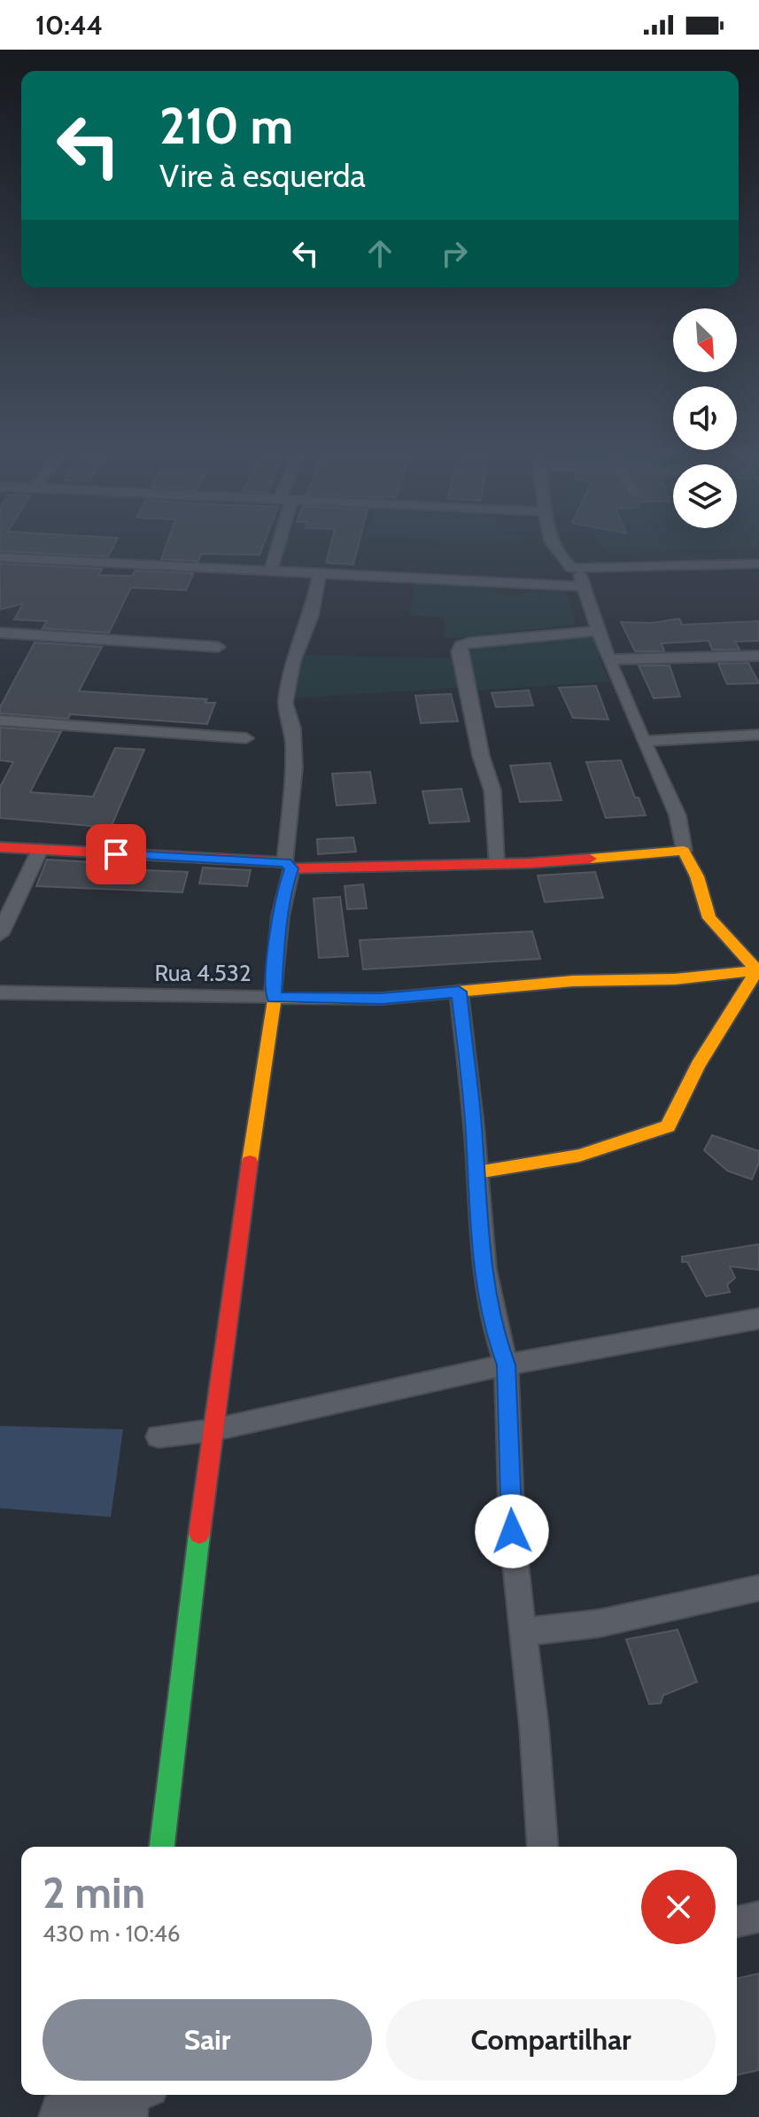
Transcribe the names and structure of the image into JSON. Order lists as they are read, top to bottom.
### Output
{
  "streets": {
    "street": ["Rua 4.532"]
  },
  "north": "bottom right",
  "page": {
    "status": "10:44",
    "turn": ["210 m", "Vire à esquerda"],
    "heading": ["2 min", "430 m · 10:46"],
    "buttons": ["Sair", "Compartilhar"]
  }
}
